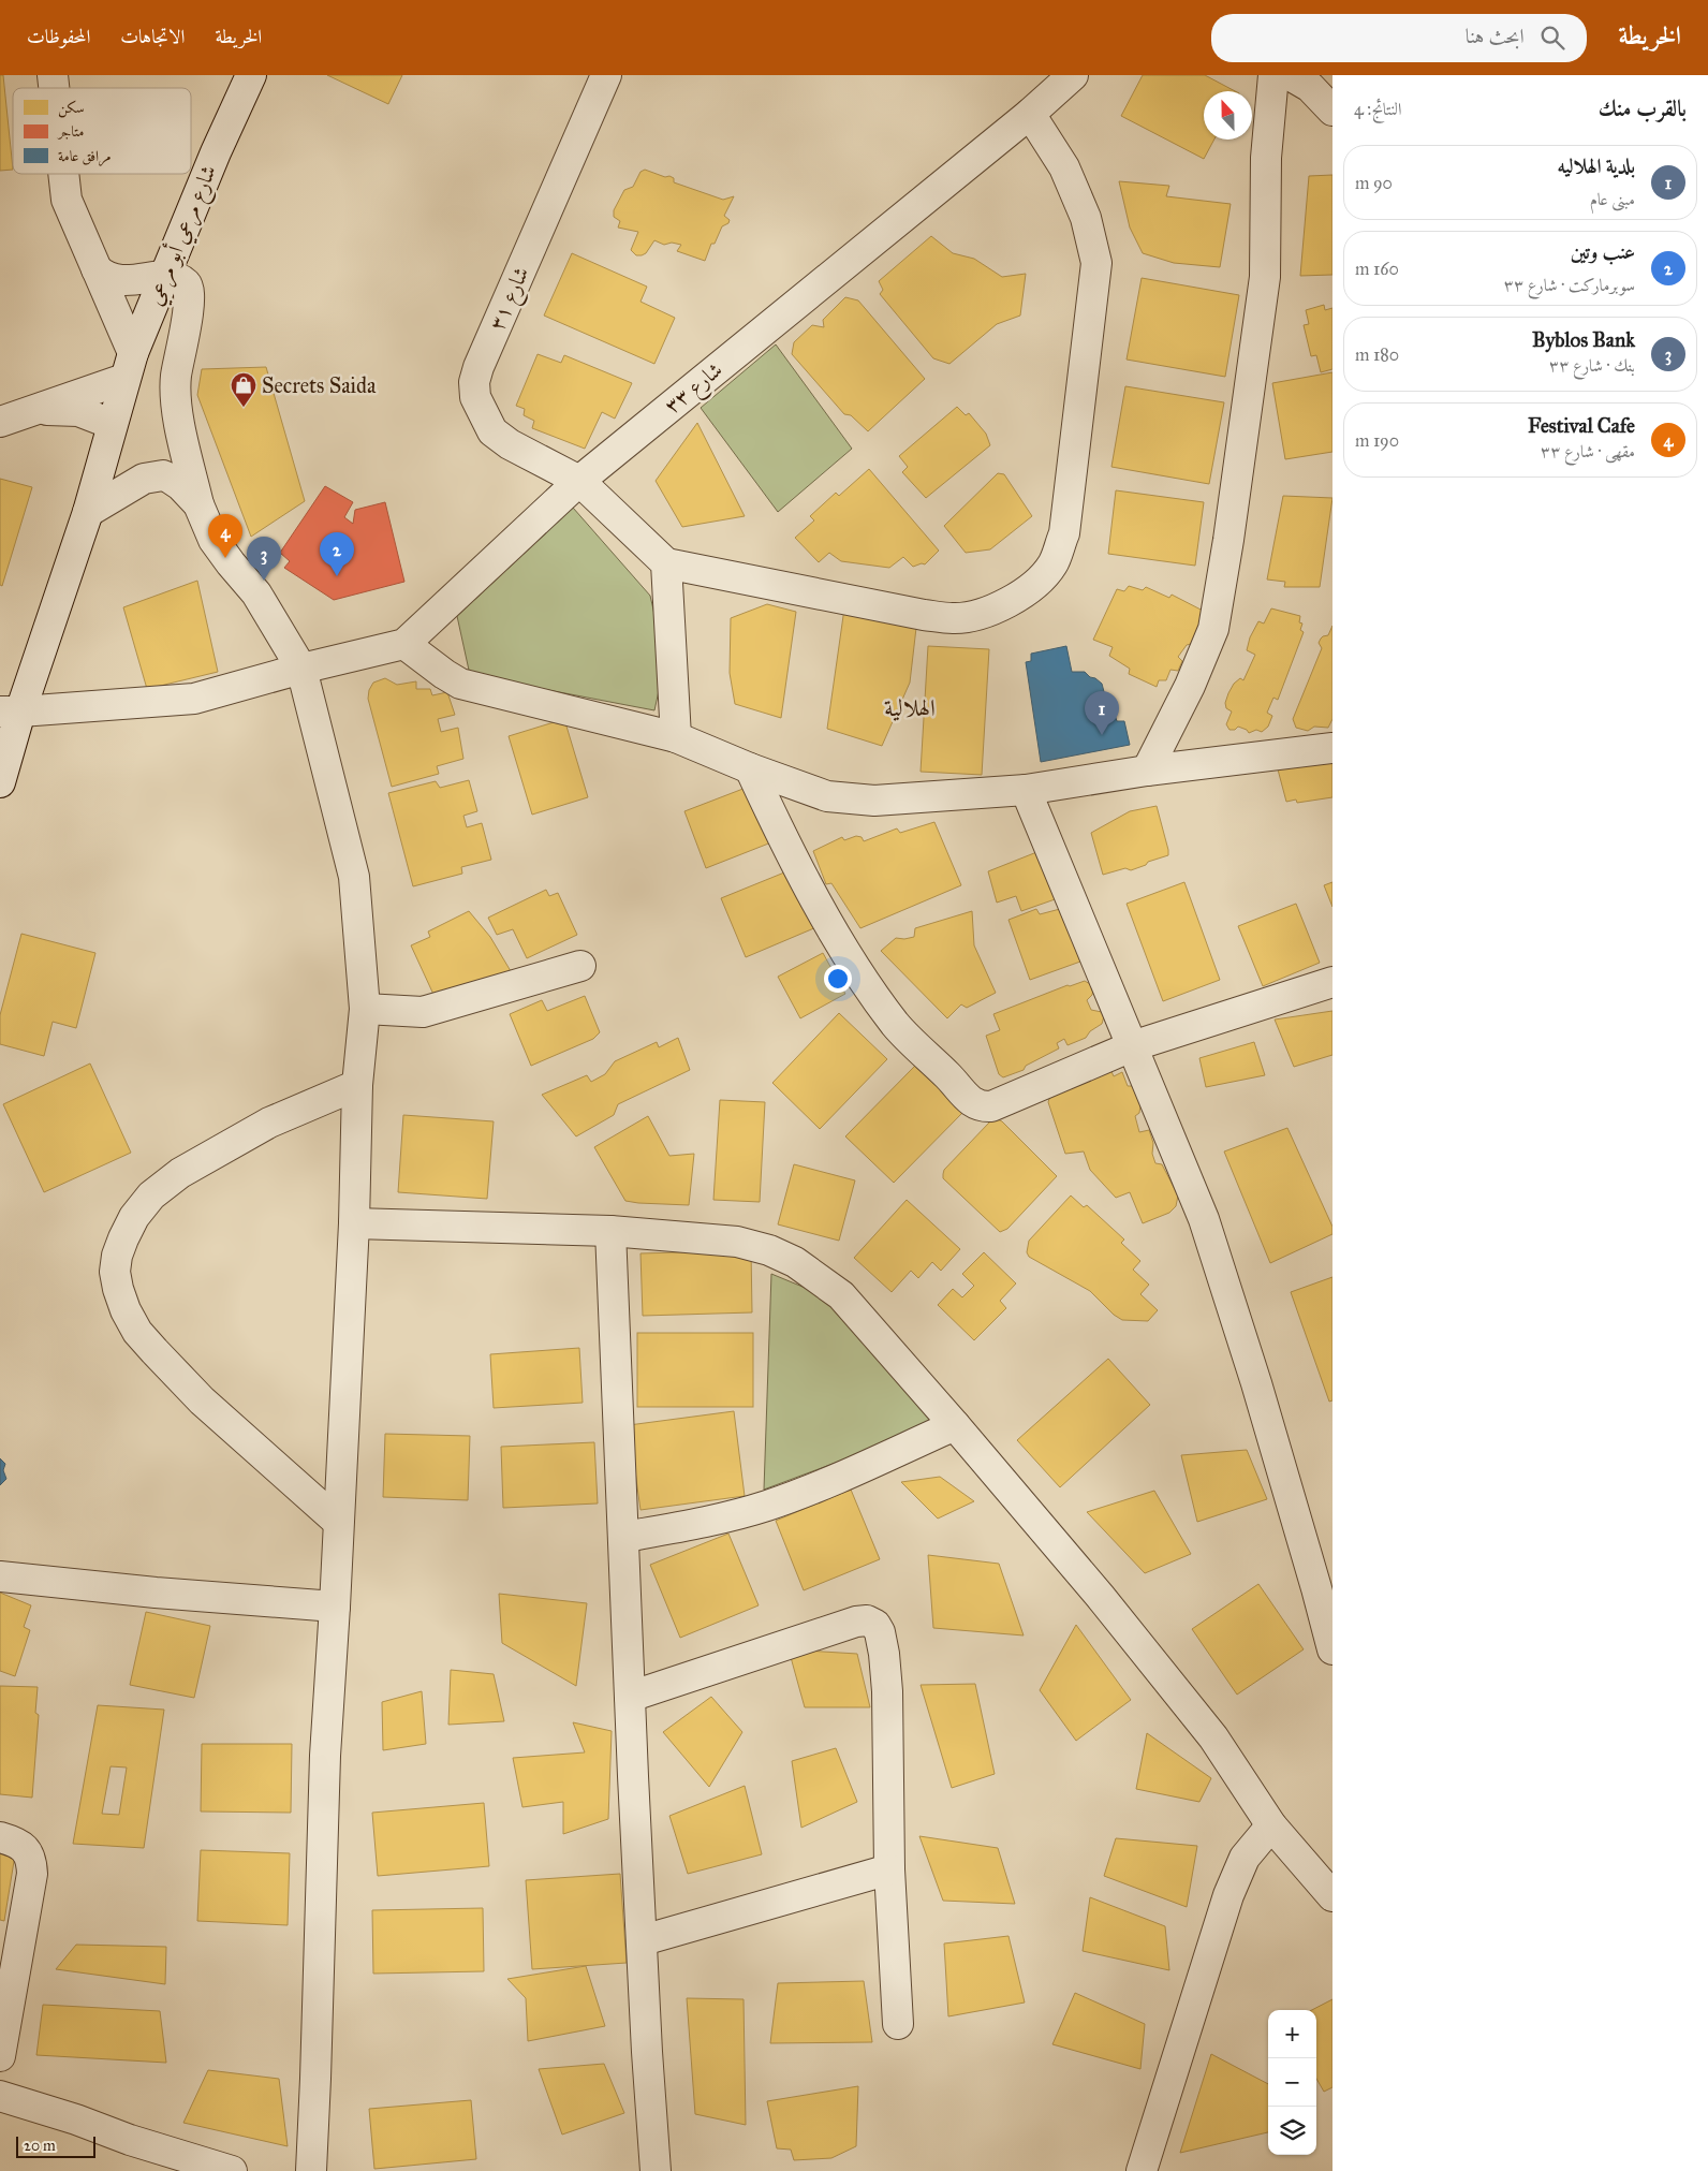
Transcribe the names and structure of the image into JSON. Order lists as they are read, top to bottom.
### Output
{
  "streets": {
    "street": ["شارع مرعي أبو مرعي", "شارع ٣١", "شارع ٣٣"]
  },
  "crossings": [
    ["شارع مرعي أبو مرعي", "شارع ٣٣"],
    ["شارع ٣١", "شارع ٣٣"]
  ],
  "districts": ["الهلالية"],
  "places": {
    "shop": ["Secrets Saida"]
  },
  "legend": ["سكن", "متاجر", "مرافق عامة"],
  "scale_bar": "20 m",
  "north": "top",
  "page": {
    "header": "الخريطة",
    "search": "ابحث هنا",
    "nav": ["الخريطة", "الاتجاهات", "المحفوظات"],
    "heading": ["بالقرب منك", "النتائج: 4"],
    "list": [
      {
        "mark": "1",
        "name": "بلدية الهلاليه",
        "note": "مبنى عام",
        "value": "90 m"
      },
      {
        "mark": "2",
        "name": "عنب وتين",
        "note": "سوبرماركت · شارع ٣٣",
        "value": "160 m"
      },
      {
        "mark": "3",
        "name": "Byblos Bank",
        "note": "بنك · شارع ٣٣",
        "value": "180 m"
      },
      {
        "mark": "4",
        "name": "Festival Cafe",
        "note": "مقهى · شارع ٣٣",
        "value": "190 m"
      }
    ],
    "pins": [
      "4",
      "2",
      "3",
      "1"
    ],
    "map_buttons": ["+", "−"],
    "scale": "20 m"
  }
}
